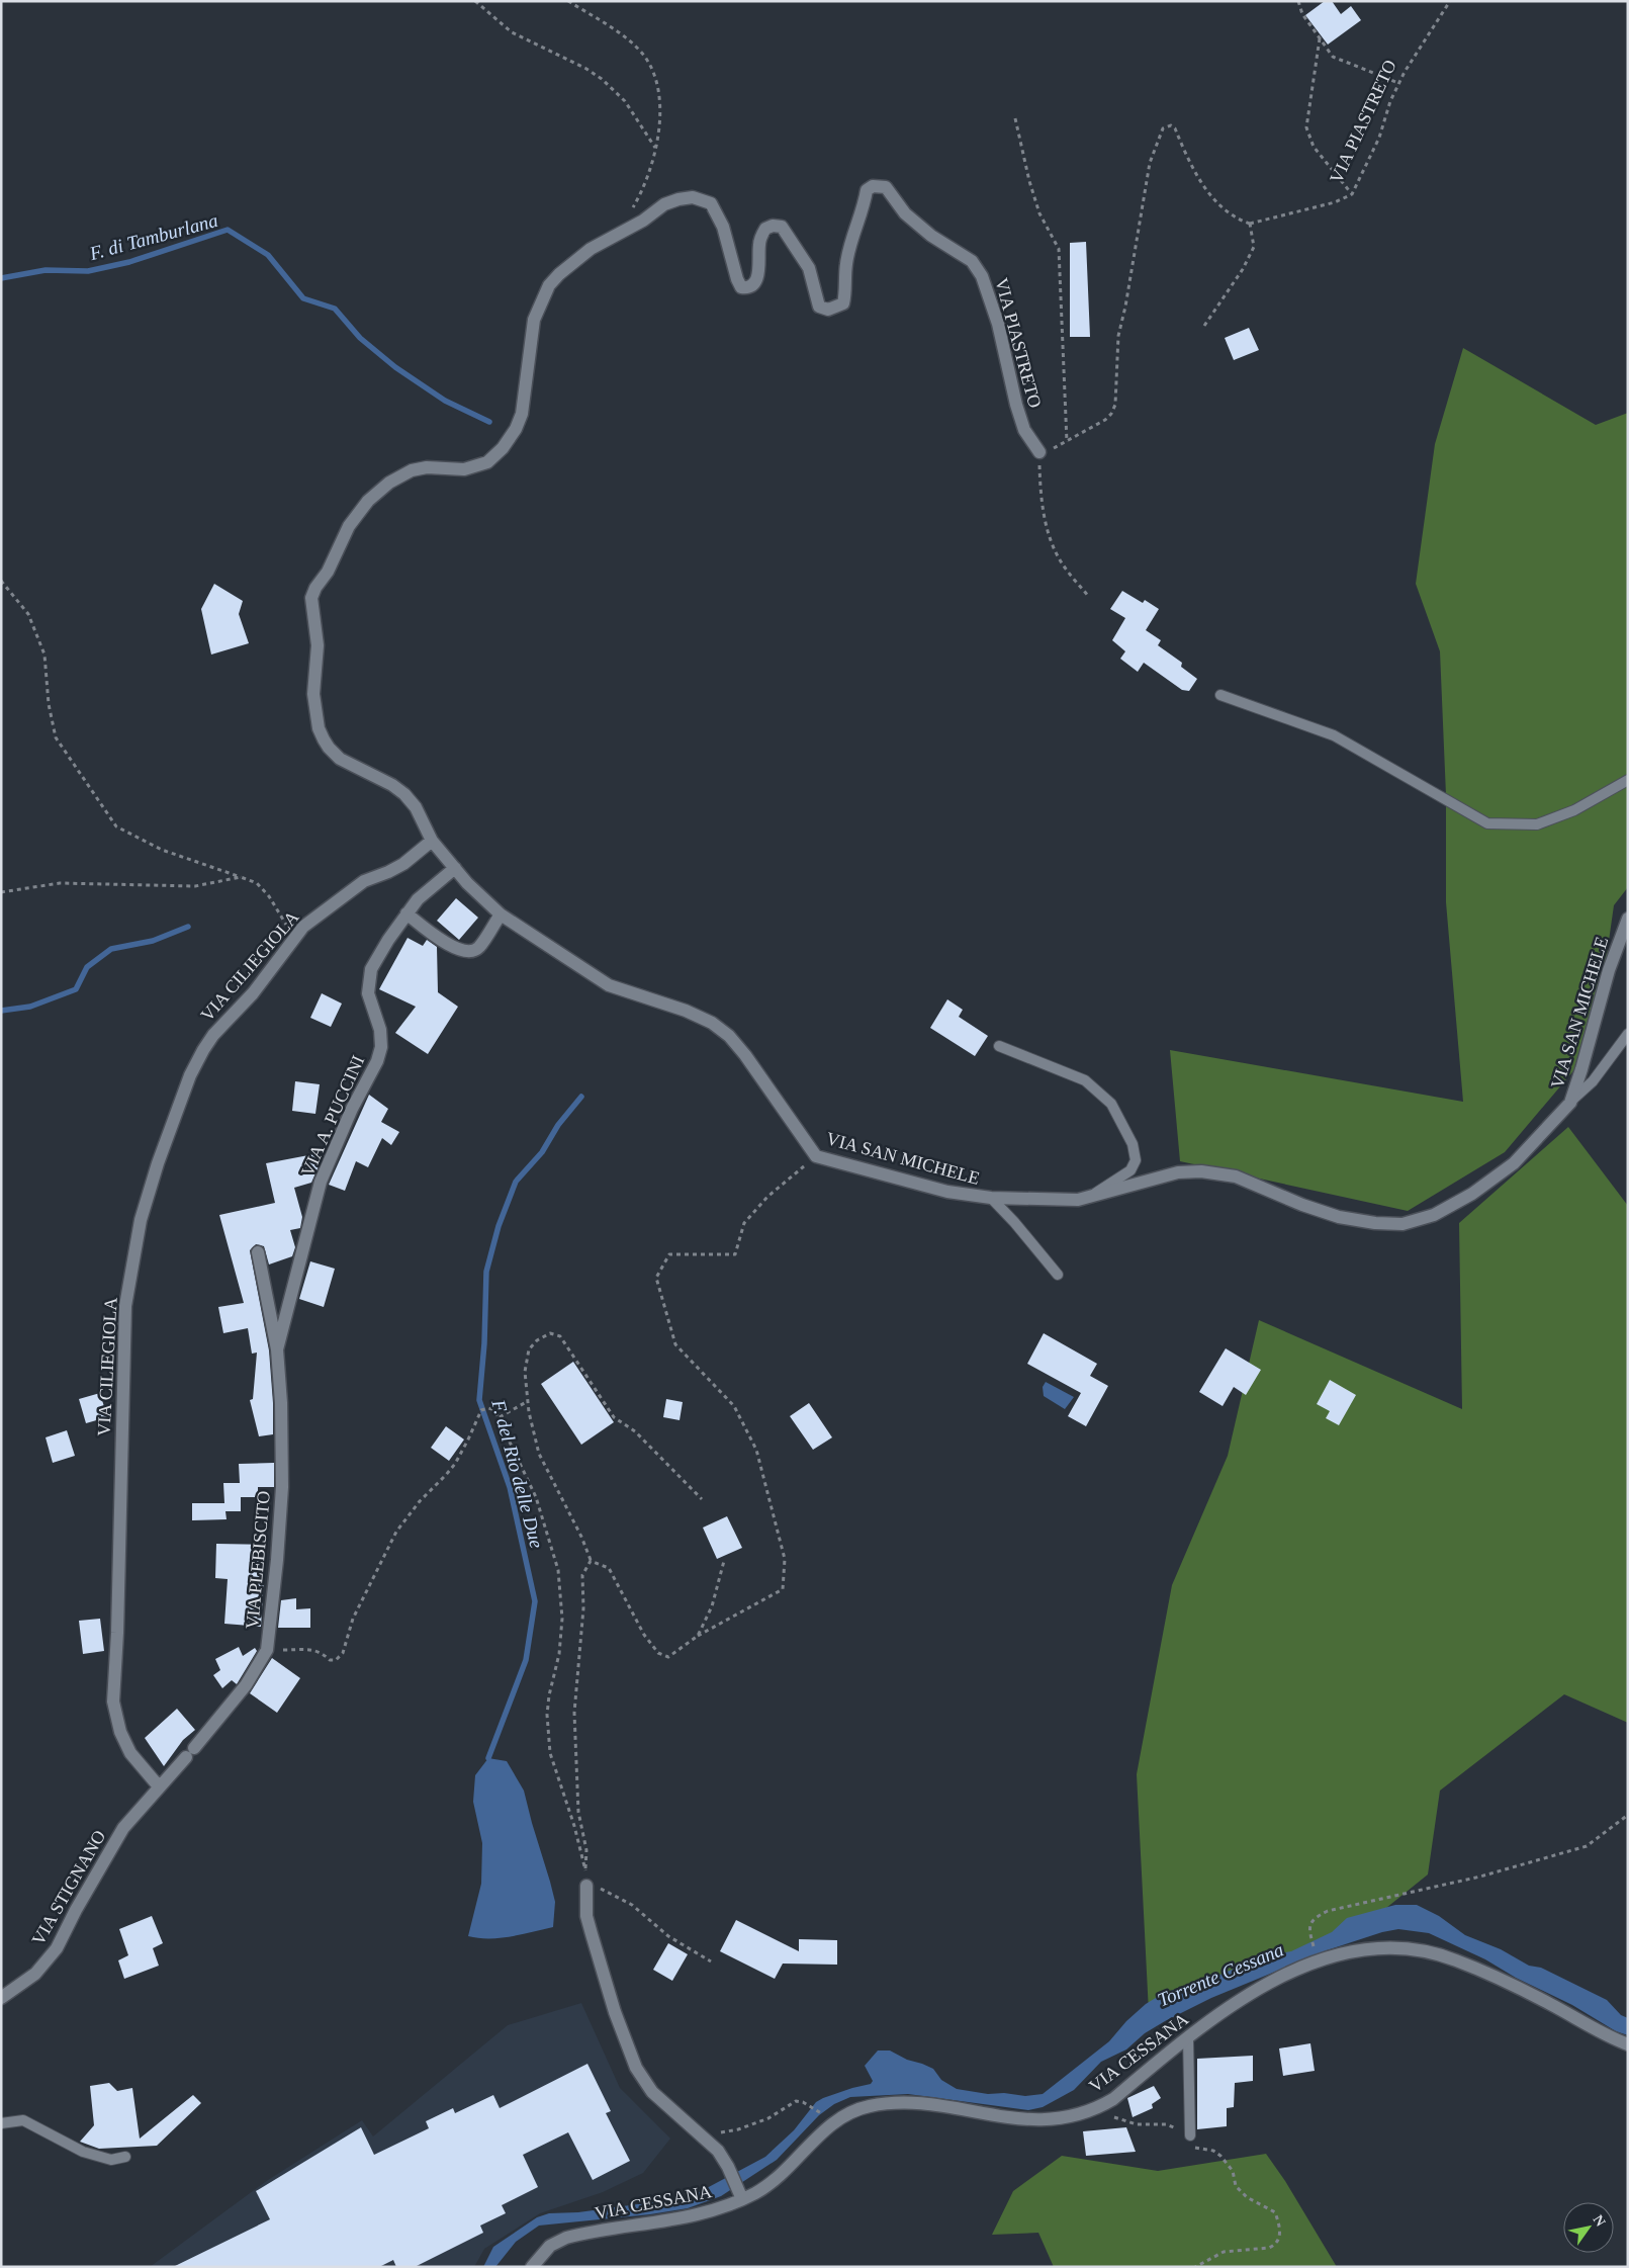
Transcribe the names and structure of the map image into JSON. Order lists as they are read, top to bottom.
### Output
{
  "streets": {
    "street": [
      "VIA PIASTRETO",
      "VIA CILIEGIOLA",
      "VIA SAN MICHELE",
      "VIA A. PUCCINI",
      "VIA PLEBISCITO",
      "VIA STIGNANO",
      "VIA CESSANA"
    ]
  },
  "crossings": [
    ["VIA PIASTRETO", "VIA CILIEGIOLA"],
    ["VIA PIASTRETO", "VIA SAN MICHELE"],
    ["VIA PIASTRETO", "VIA A. PUCCINI"],
    ["VIA CILIEGIOLA", "VIA PLEBISCITO"],
    ["VIA CILIEGIOLA", "VIA STIGNANO"],
    ["VIA SAN MICHELE", "VIA A. PUCCINI"],
    ["VIA A. PUCCINI", "VIA PLEBISCITO"],
    ["VIA PLEBISCITO", "VIA STIGNANO"]
  ],
  "water": ["F. di Tamburlana", "F. del Rio delle Due", "Torrente Cessana"],
  "north": "top right"
}
